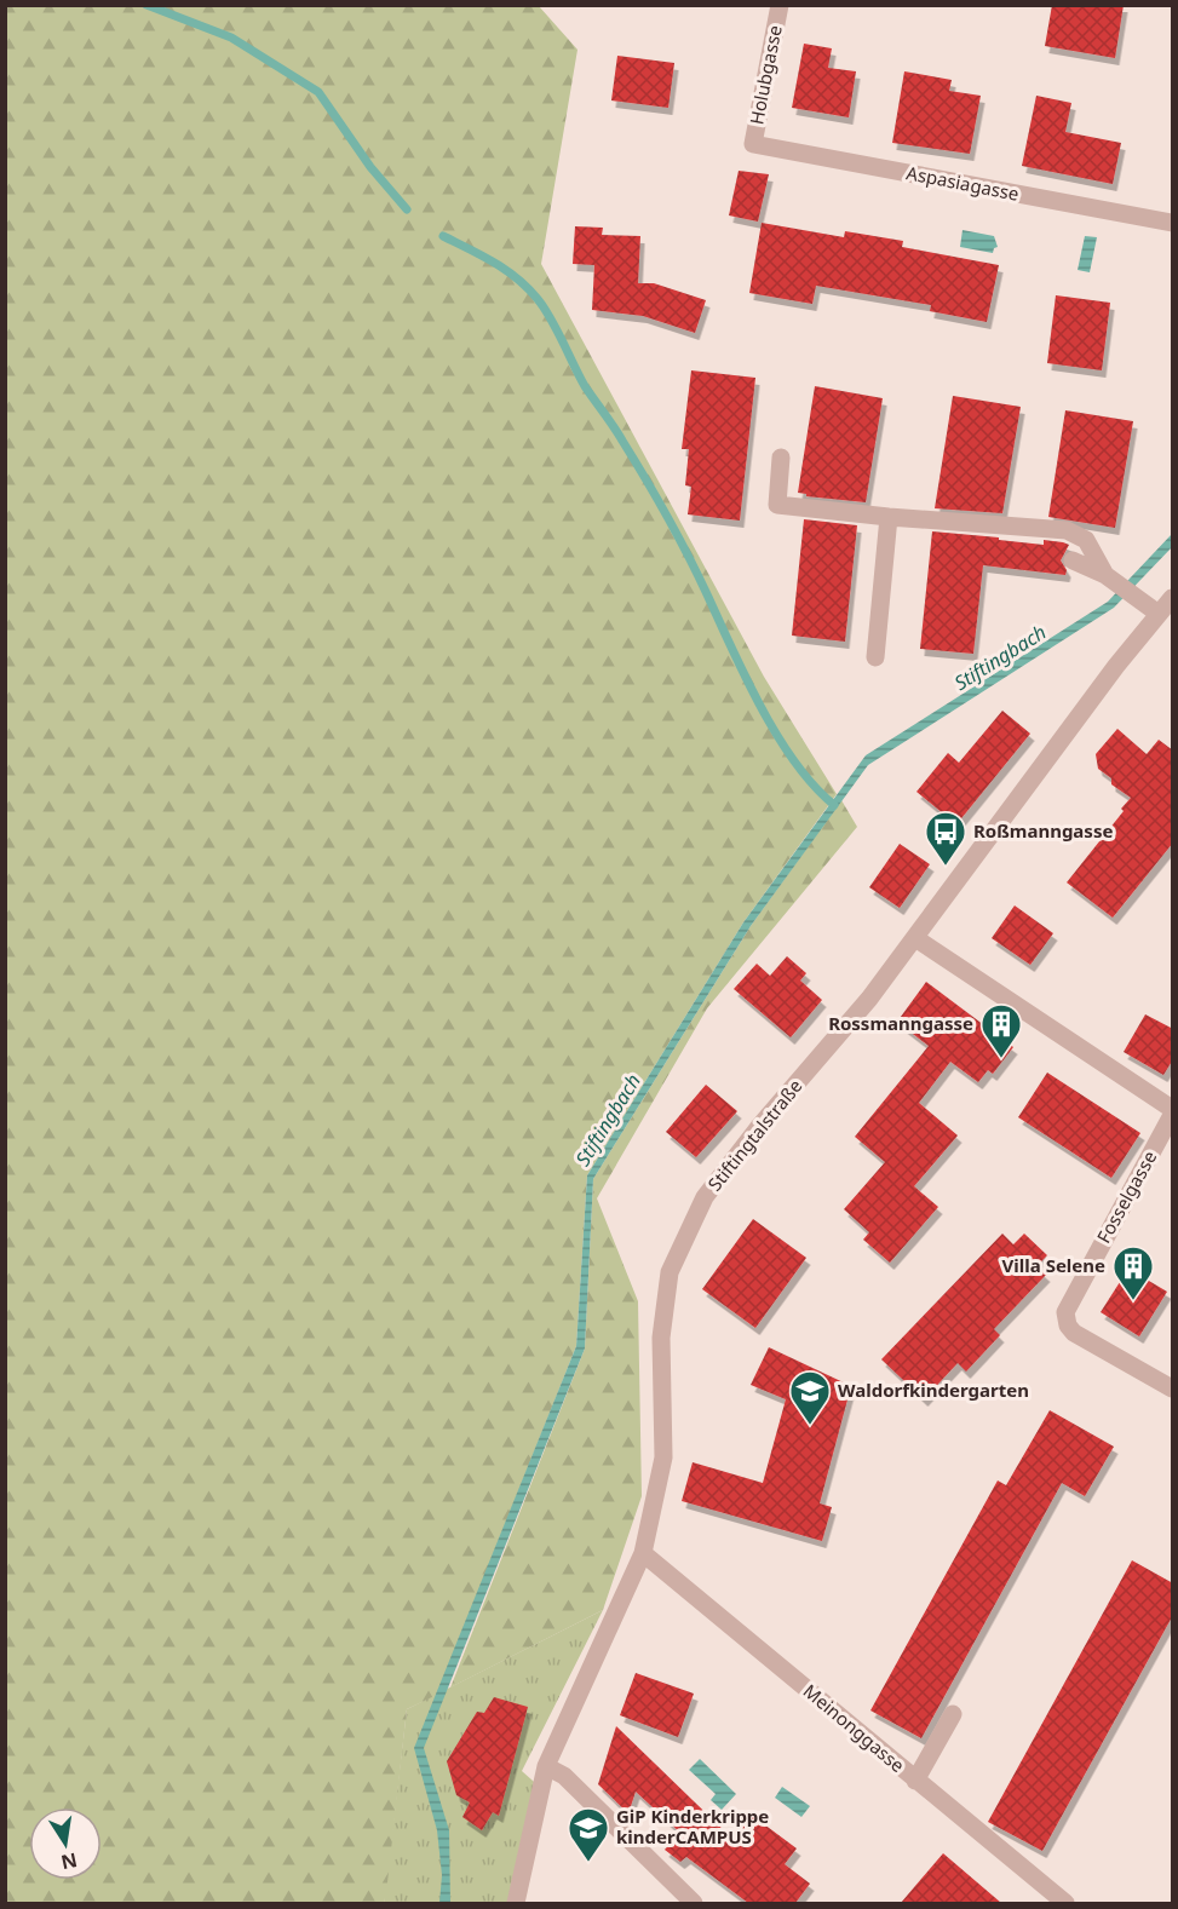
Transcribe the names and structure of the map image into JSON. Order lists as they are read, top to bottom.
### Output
{
  "streets": {
    "street": [
      "Holubgasse",
      "Aspasiagasse",
      "Stiftingtalstraße",
      "Fosselgasse",
      "Meinonggasse"
    ]
  },
  "crossings": [
    ["Holubgasse", "Aspasiagasse"],
    ["Stiftingtalstraße", "Meinonggasse"]
  ],
  "water": ["Stiftingbach"],
  "places": {
    "bus stop": ["Roßmanngasse"],
    "building": ["Rossmanngasse", "Villa Selene"],
    "school or university": ["Waldorfkindergarten", "GiP Kinderkrippe kinderCAMPUS"]
  },
  "north": "bottom"
}
